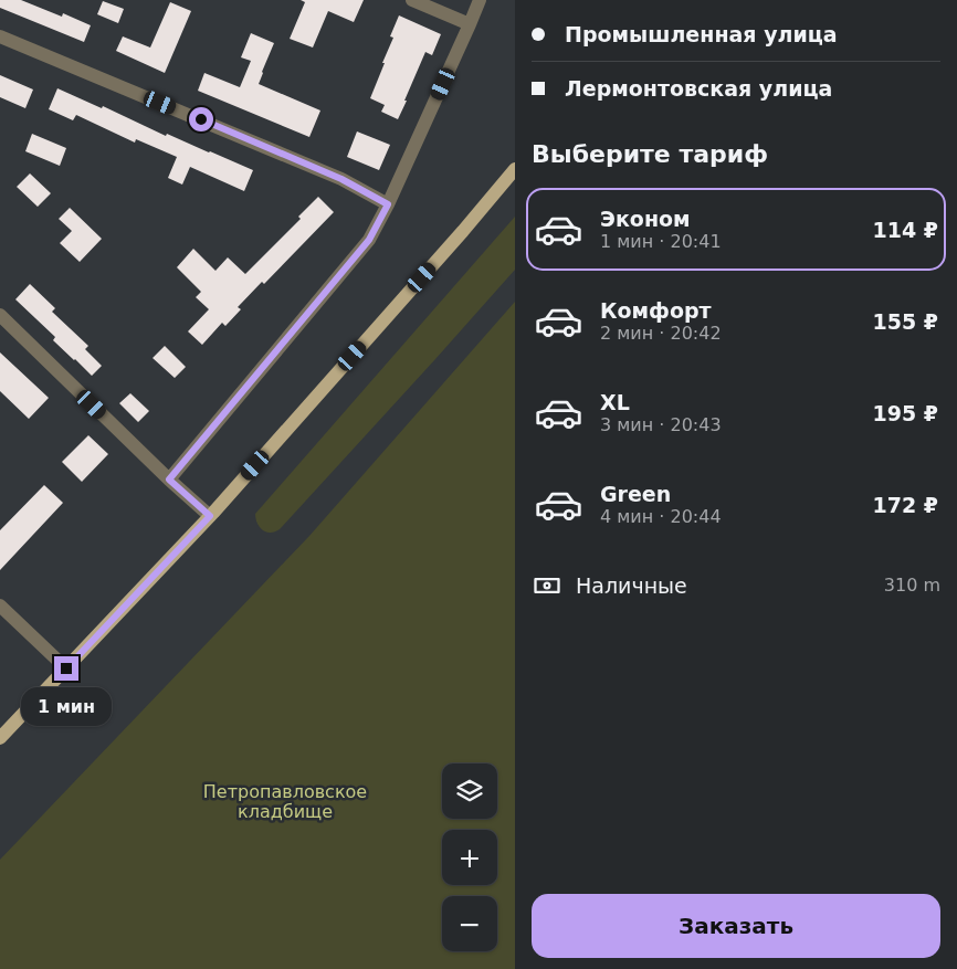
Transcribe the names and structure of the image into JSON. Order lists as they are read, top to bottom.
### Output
{
  "parks": ["Петропавловское кладбище"],
  "page": {
    "banner": ["Промышленная улица", "Лермонтовская улица"],
    "heading": "Выберите тариф",
    "list": [
      {
        "name": "Эконом",
        "note": "1 мин · 20:41",
        "value": "114 ₽"
      },
      {
        "name": "Комфорт",
        "note": "2 мин · 20:42",
        "value": "155 ₽"
      },
      {
        "name": "XL",
        "note": "3 мин · 20:43",
        "value": "195 ₽"
      },
      {
        "name": "Green",
        "note": "4 мин · 20:44",
        "value": "172 ₽"
      }
    ],
    "pay": ["Наличные", "310 m"],
    "bubble": "1 мин",
    "map_buttons": ["+", "−"],
    "buttons": "Заказать"
  }
}
